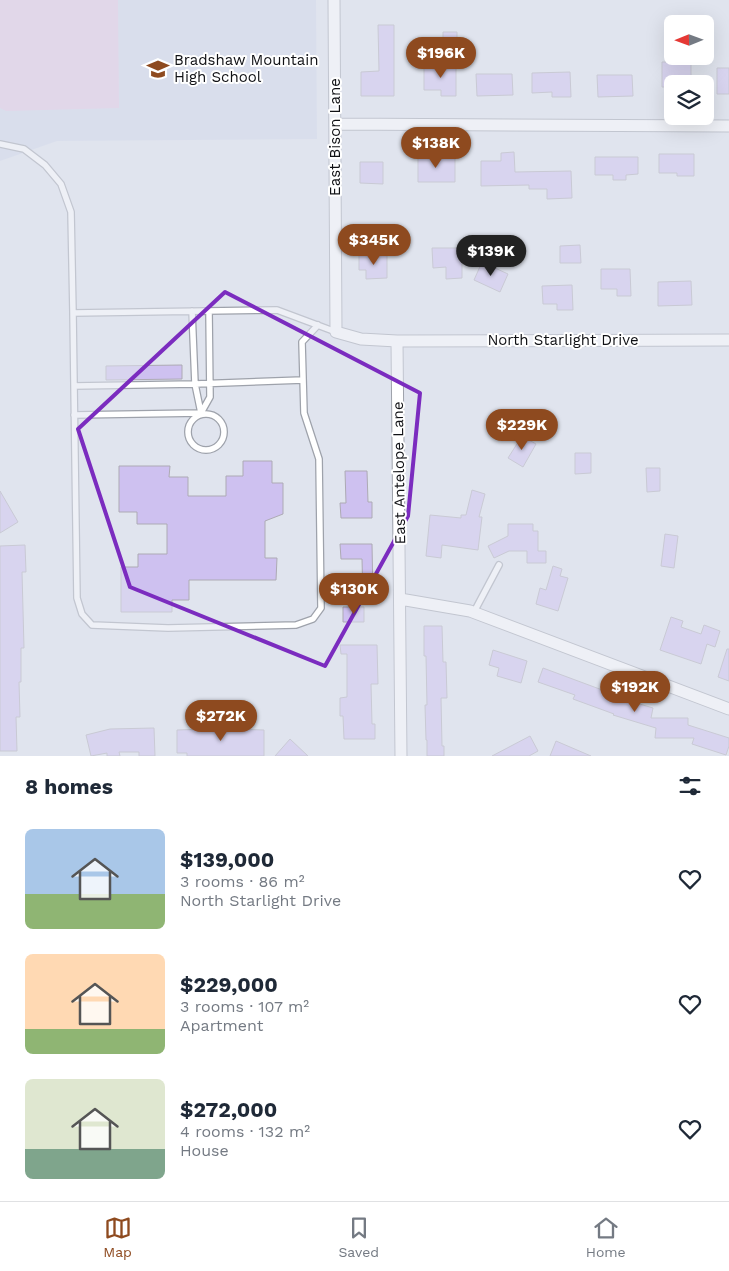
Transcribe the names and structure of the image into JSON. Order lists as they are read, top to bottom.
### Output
{
  "streets": {
    "street": ["East Bison Lane", "North Starlight Drive", "East Antelope Lane"]
  },
  "crossings": [
    ["North Starlight Drive", "East Antelope Lane"]
  ],
  "places": {
    "school or university": ["Bradshaw Mountain High School"]
  },
  "north": "left",
  "page": {
    "price": [
      "$196K",
      "$138K",
      "$345K",
      "$139K",
      "$229K",
      "$130K",
      "$192K",
      "$272K"
    ],
    "heading": "8 homes",
    "list": [
      {
        "name": "$139,000",
        "note": "3 rooms · 86 m² · North Starlight Drive"
      },
      {
        "name": "$229,000",
        "note": "3 rooms · 107 m² · Apartment"
      },
      {
        "name": "$272,000",
        "note": "4 rooms · 132 m² · House"
      }
    ],
    "tabs": ["Map", "Saved", "Home"]
  }
}
